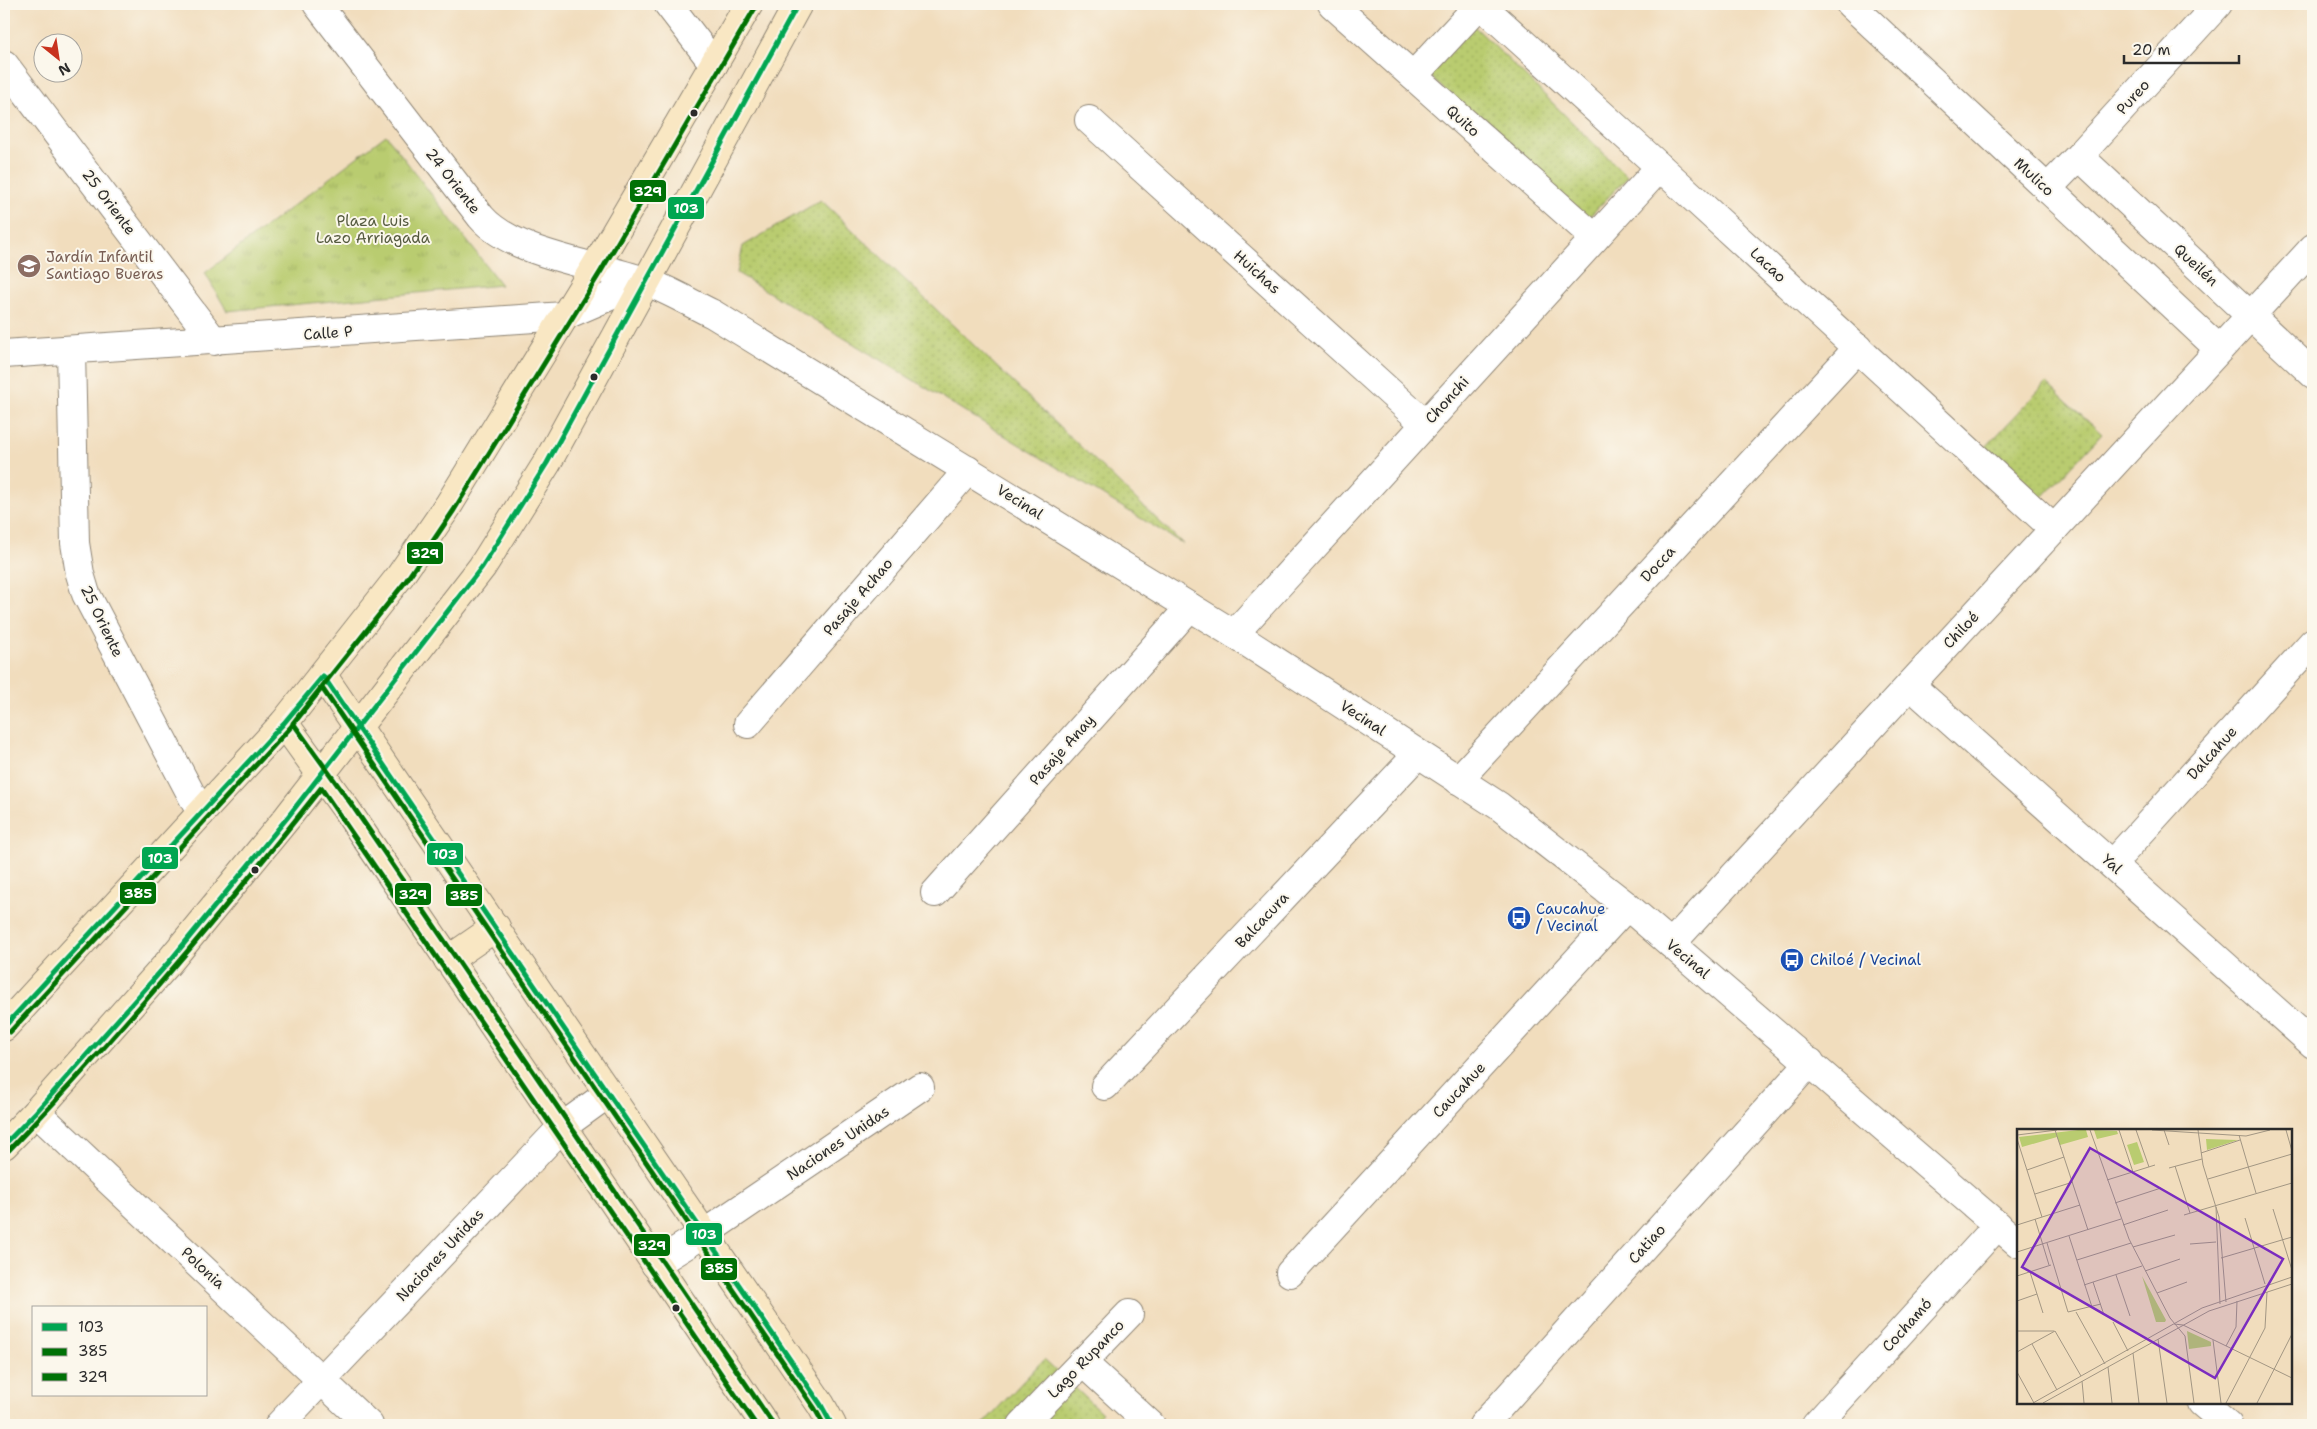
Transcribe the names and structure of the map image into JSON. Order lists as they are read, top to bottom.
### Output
{
  "streets": {
    "street": [
      "Pureo",
      "Quito",
      "Mulico",
      "24 Oriente",
      "25 Oriente",
      "Lacao",
      "Queilén",
      "Huichas",
      "Calle P",
      "Chonchi",
      "Vecinal",
      "Docca",
      "Pasaje Achao",
      "Chiloé",
      "Pasaje Anay",
      "Dalcahue",
      "Yal",
      "Balcacura",
      "Caucahue",
      "Naciones Unidas",
      "Catiao",
      "Polonia",
      "Cochamó",
      "Lago Rupanco"
    ]
  },
  "crossings": [
    ["Pureo", "Mulico"],
    ["Pureo", "Queilén"],
    ["Quito", "Chonchi"],
    ["Mulico", "Chiloé"],
    ["24 Oriente", "Calle P"],
    ["24 Oriente", "Vecinal"],
    ["25 Oriente", "Calle P"],
    ["Lacao", "Chonchi"],
    ["Lacao", "Docca"],
    ["Lacao", "Chiloé"],
    ["Queilén", "Chiloé"],
    ["Huichas", "Chonchi"],
    ["Calle P", "Vecinal"],
    ["Chonchi", "Vecinal"],
    ["Vecinal", "Docca"],
    ["Vecinal", "Pasaje Achao"],
    ["Vecinal", "Chiloé"],
    ["Vecinal", "Pasaje Anay"],
    ["Vecinal", "Balcacura"],
    ["Vecinal", "Caucahue"],
    ["Vecinal", "Catiao"],
    ["Vecinal", "Cochamó"],
    ["Chiloé", "Yal"],
    ["Dalcahue", "Yal"],
    ["Naciones Unidas", "Polonia"]
  ],
  "parks": ["Plaza Luis Lazo Arriagada"],
  "places": {
    "school or university": ["Jardín Infantil Santiago Bueras"],
    "bus stop": ["Caucahue / Vecinal", "Chiloé / Vecinal"]
  },
  "lines": ["transit line 103", "transit line 329", "transit line 385"],
  "legend": ["103", "385", "329"],
  "scale_bar": "20 m",
  "north": "bottom right"
}
